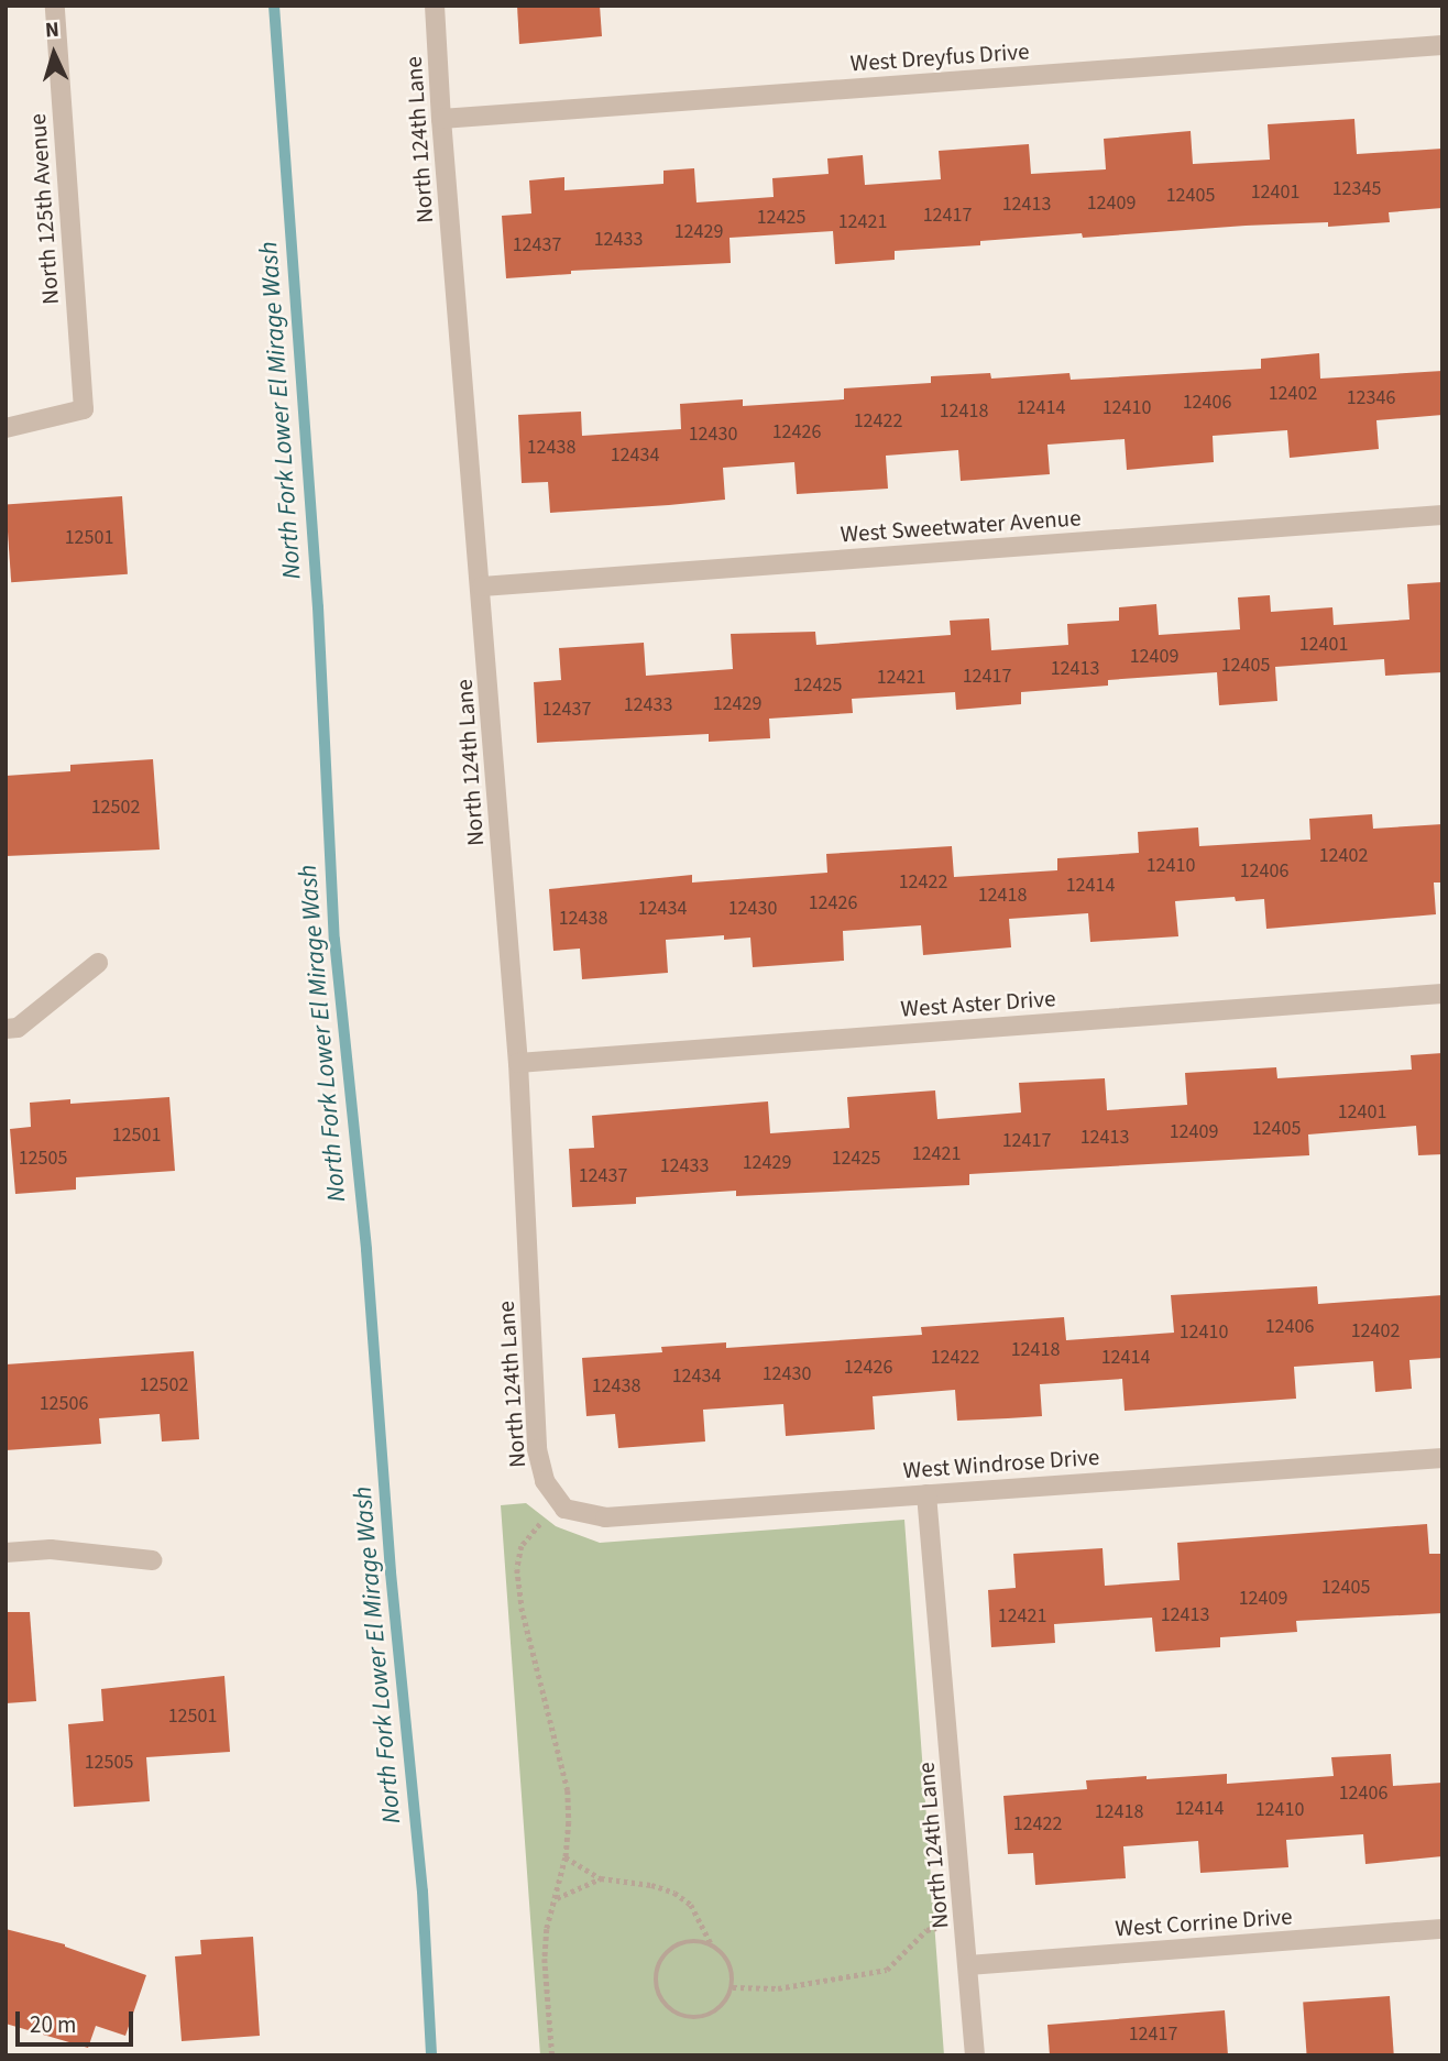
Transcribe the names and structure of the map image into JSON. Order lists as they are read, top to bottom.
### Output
{
  "streets": {
    "street": [
      "West Dreyfus Drive",
      "North 124th Lane",
      "North 125th Avenue",
      "West Sweetwater Avenue",
      "West Aster Drive",
      "West Windrose Drive",
      "West Corrine Drive"
    ]
  },
  "crossings": [
    ["West Dreyfus Drive", "North 124th Lane"],
    ["North 124th Lane", "West Sweetwater Avenue"],
    ["North 124th Lane", "West Aster Drive"],
    ["North 124th Lane", "West Windrose Drive"],
    ["North 124th Lane", "West Corrine Drive"]
  ],
  "water": ["North Fork Lower El Mirage Wash"],
  "house_numbers": [
    "12345",
    "12401",
    "12405",
    "12409",
    "12413",
    "12417",
    "12425",
    "12421",
    "12429",
    "12433",
    "12437",
    "12402",
    "12346",
    "12406",
    "12414",
    "12410",
    "12418",
    "12422",
    "12426",
    "12430",
    "12438",
    "12434",
    "12501",
    "12401",
    "12409",
    "12405",
    "12413",
    "12417",
    "12421",
    "12425",
    "12429",
    "12433",
    "12437",
    "12502",
    "12402",
    "12410",
    "12406",
    "12422",
    "12414",
    "12418",
    "12426",
    "12434",
    "12430",
    "12438",
    "12401",
    "12405",
    "12409",
    "12501",
    "12413",
    "12417",
    "12421",
    "12505",
    "12425",
    "12429",
    "12433",
    "12437",
    "12406",
    "12402",
    "12410",
    "12418",
    "12422",
    "12414",
    "12426",
    "12430",
    "12434",
    "12502",
    "12438",
    "12506",
    "12405",
    "12409",
    "12413",
    "12421",
    "12501",
    "12505",
    "12406",
    "12414",
    "12410",
    "12418",
    "12422",
    "12417"
  ],
  "scale_bar": "20 m",
  "north": "top"
}
